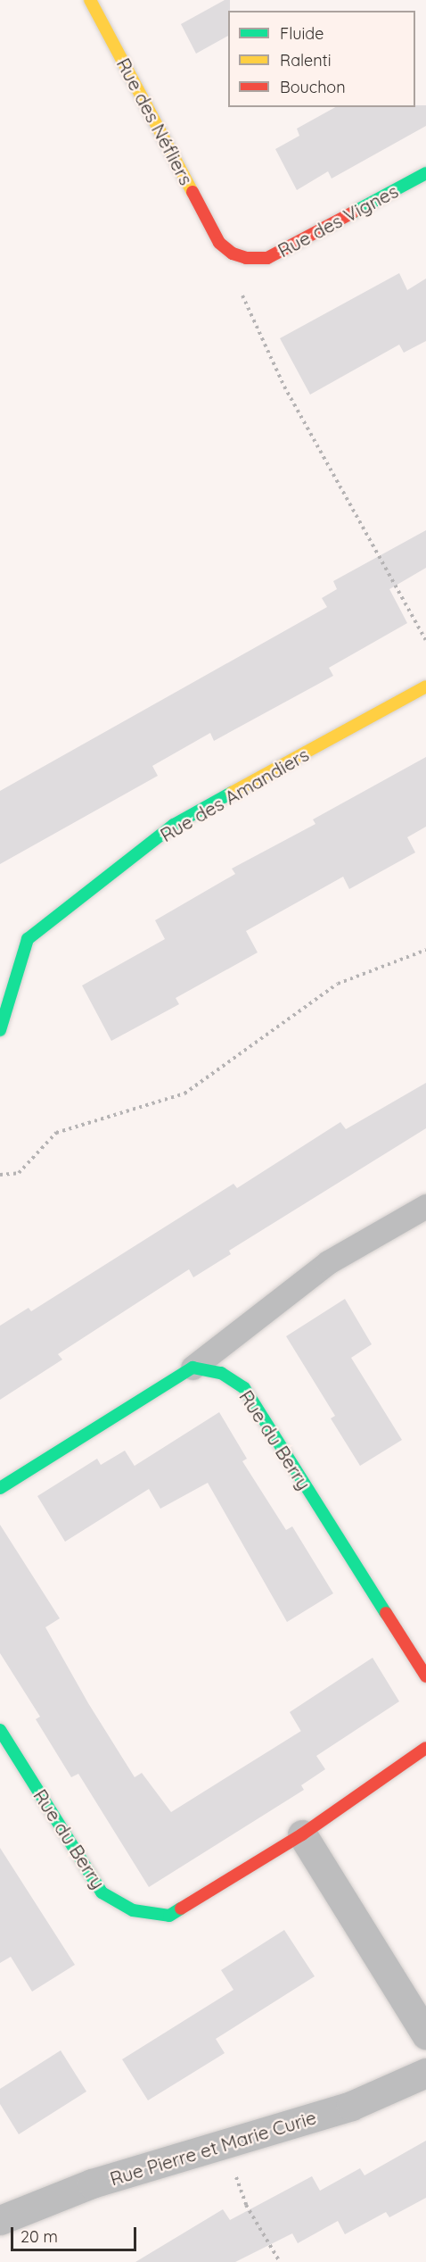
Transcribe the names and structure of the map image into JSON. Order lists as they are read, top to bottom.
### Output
{
  "streets": {
    "street": [
      "Rue des Néfliers",
      "Rue des Vignes",
      "Rue des Amandiers",
      "Rue du Berry",
      "Rue Pierre et Marie Curie"
    ]
  },
  "crossings": [
    ["Rue des Néfliers", "Rue des Vignes"]
  ],
  "legend": ["Fluide", "Ralenti", "Bouchon"],
  "scale_bar": "20 m"
}
